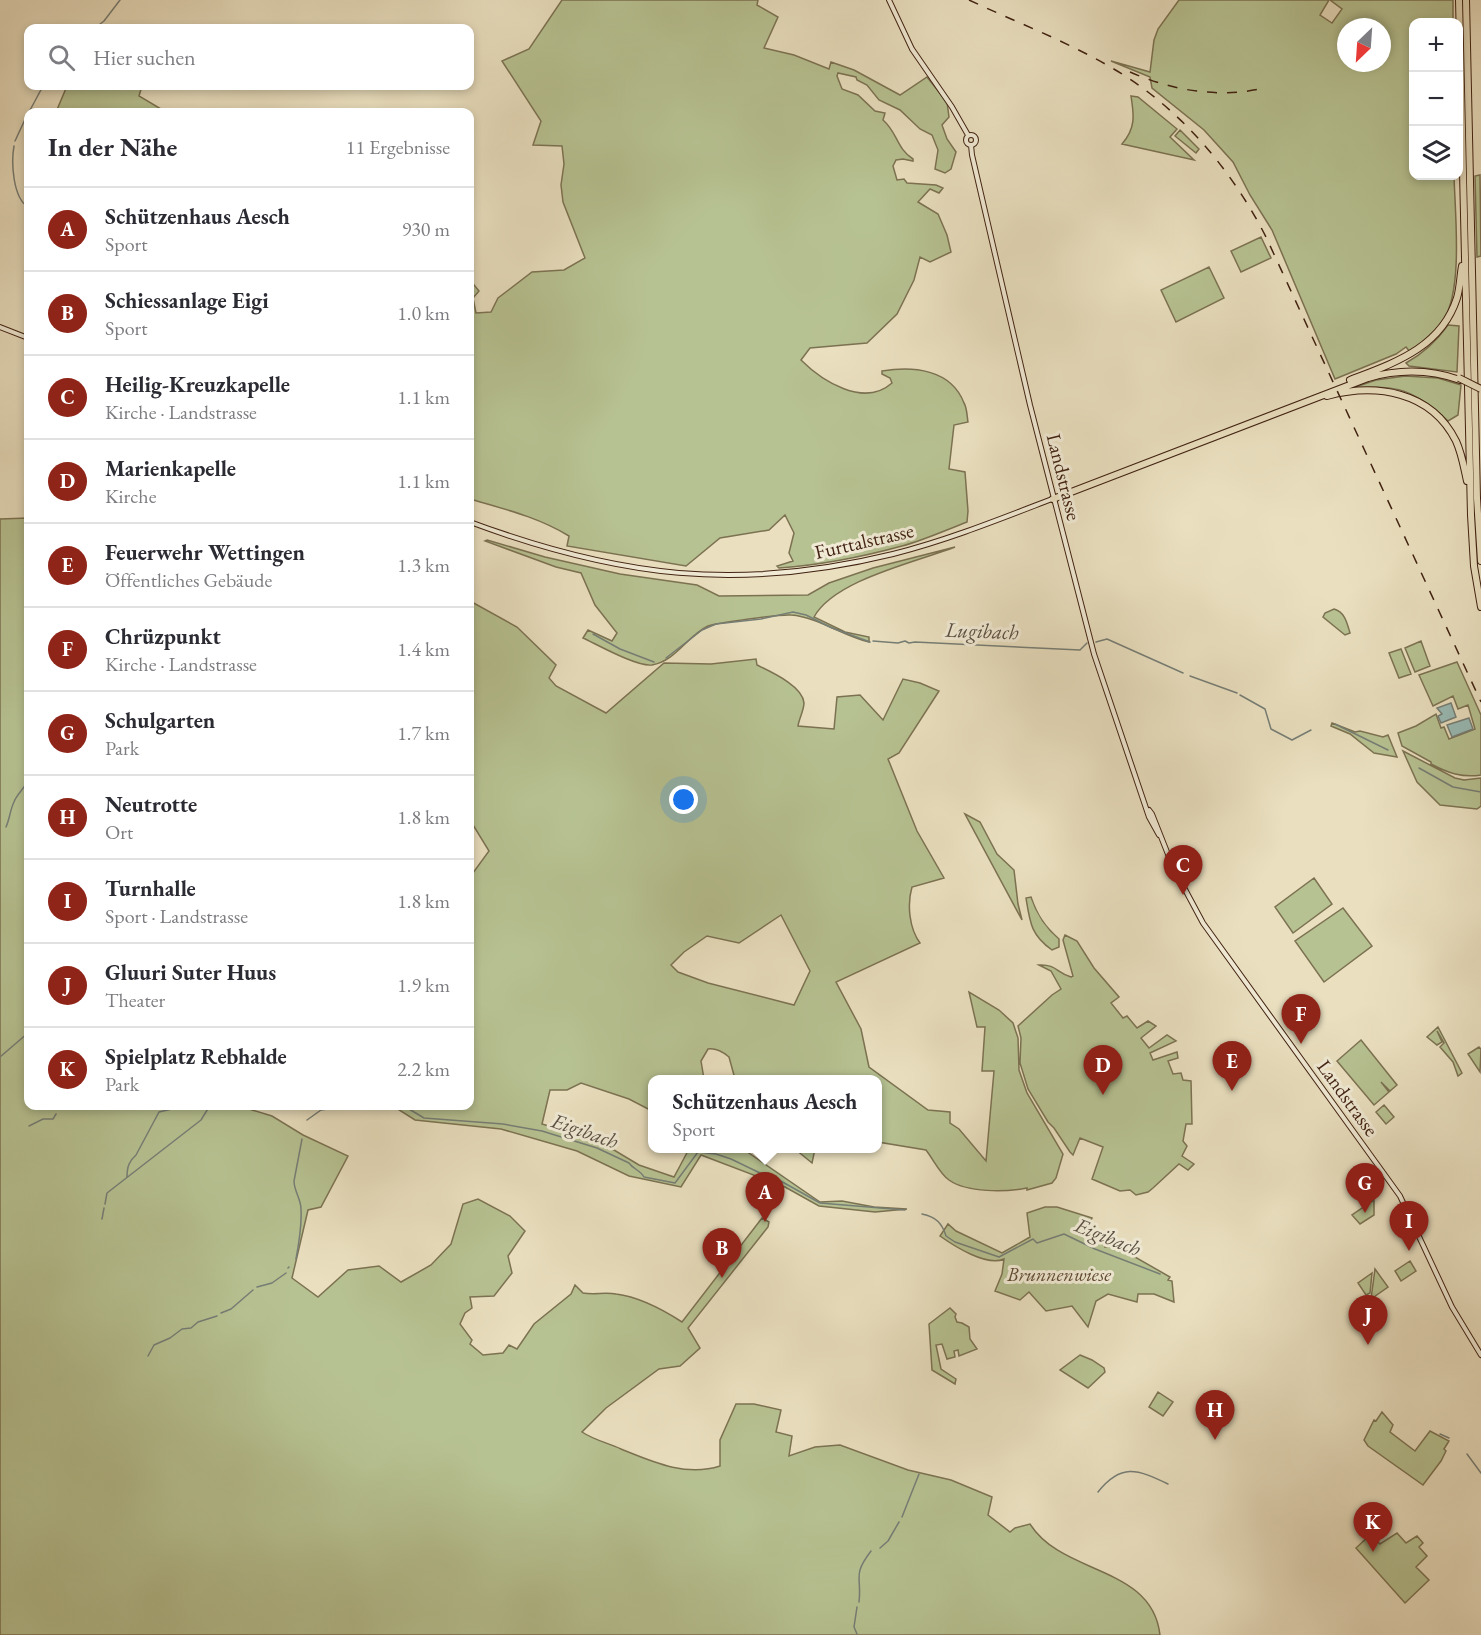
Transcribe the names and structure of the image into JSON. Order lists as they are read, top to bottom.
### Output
{
  "streets": {
    "highway": ["Furttalstrasse"],
    "main road": ["Landstrasse"]
  },
  "crossings": [
    ["Landstrasse", "Furttalstrasse"]
  ],
  "water": ["Lugibach", "Eigibach"],
  "parks": ["Brunnenwiese"],
  "north": "bottom left",
  "page": {
    "map_buttons": ["+", "−"],
    "search": "Hier suchen",
    "heading": ["In der Nähe", "11 Ergebnisse"],
    "list": [
      {
        "mark": "A",
        "name": "Schützenhaus Aesch",
        "note": "Sport",
        "value": "930 m"
      },
      {
        "mark": "B",
        "name": "Schiessanlage Eigi",
        "note": "Sport",
        "value": "1.0 km"
      },
      {
        "mark": "C",
        "name": "Heilig-Kreuzkapelle",
        "note": "Kirche · Landstrasse",
        "value": "1.1 km"
      },
      {
        "mark": "D",
        "name": "Marienkapelle",
        "note": "Kirche",
        "value": "1.1 km"
      },
      {
        "mark": "E",
        "name": "Feuerwehr Wettingen",
        "note": "Öffentliches Gebäude",
        "value": "1.3 km"
      },
      {
        "mark": "F",
        "name": "Chrüzpunkt",
        "note": "Kirche · Landstrasse",
        "value": "1.4 km"
      },
      {
        "mark": "G",
        "name": "Schulgarten",
        "note": "Park",
        "value": "1.7 km"
      },
      {
        "mark": "H",
        "name": "Neutrotte",
        "note": "Ort",
        "value": "1.8 km"
      },
      {
        "mark": "I",
        "name": "Turnhalle",
        "note": "Sport · Landstrasse",
        "value": "1.8 km"
      },
      {
        "mark": "J",
        "name": "Gluuri Suter Huus",
        "note": "Theater",
        "value": "1.9 km"
      },
      {
        "mark": "K",
        "name": "Spielplatz Rebhalde",
        "note": "Park",
        "value": "2.2 km"
      }
    ],
    "pins": [
      "C",
      "F",
      "E",
      "D",
      "G",
      "A",
      "I",
      "B",
      "J",
      "H",
      "K"
    ],
    "popup": ["Schützenhaus Aesch", "Sport"]
  }
}
